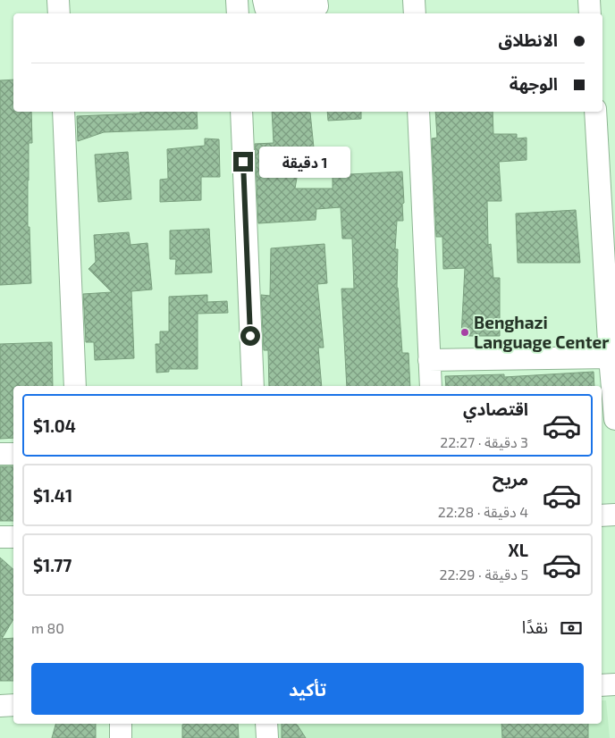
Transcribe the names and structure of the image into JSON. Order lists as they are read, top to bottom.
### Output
{
  "places": ["Benghazi Language Center"],
  "page": {
    "banner": ["الانطلاق", "الوجهة"],
    "bubble": "1 دقيقة",
    "list": [
      {
        "name": "اقتصادي",
        "note": "3 دقيقة · 22:27",
        "value": "$1.04"
      },
      {
        "name": "مريح",
        "note": "4 دقيقة · 22:28",
        "value": "$1.41"
      },
      {
        "name": "XL",
        "note": "5 دقيقة · 22:29",
        "value": "$1.77"
      }
    ],
    "pay": ["نقدًا", "80 m"],
    "buttons": "تأكيد"
  }
}
